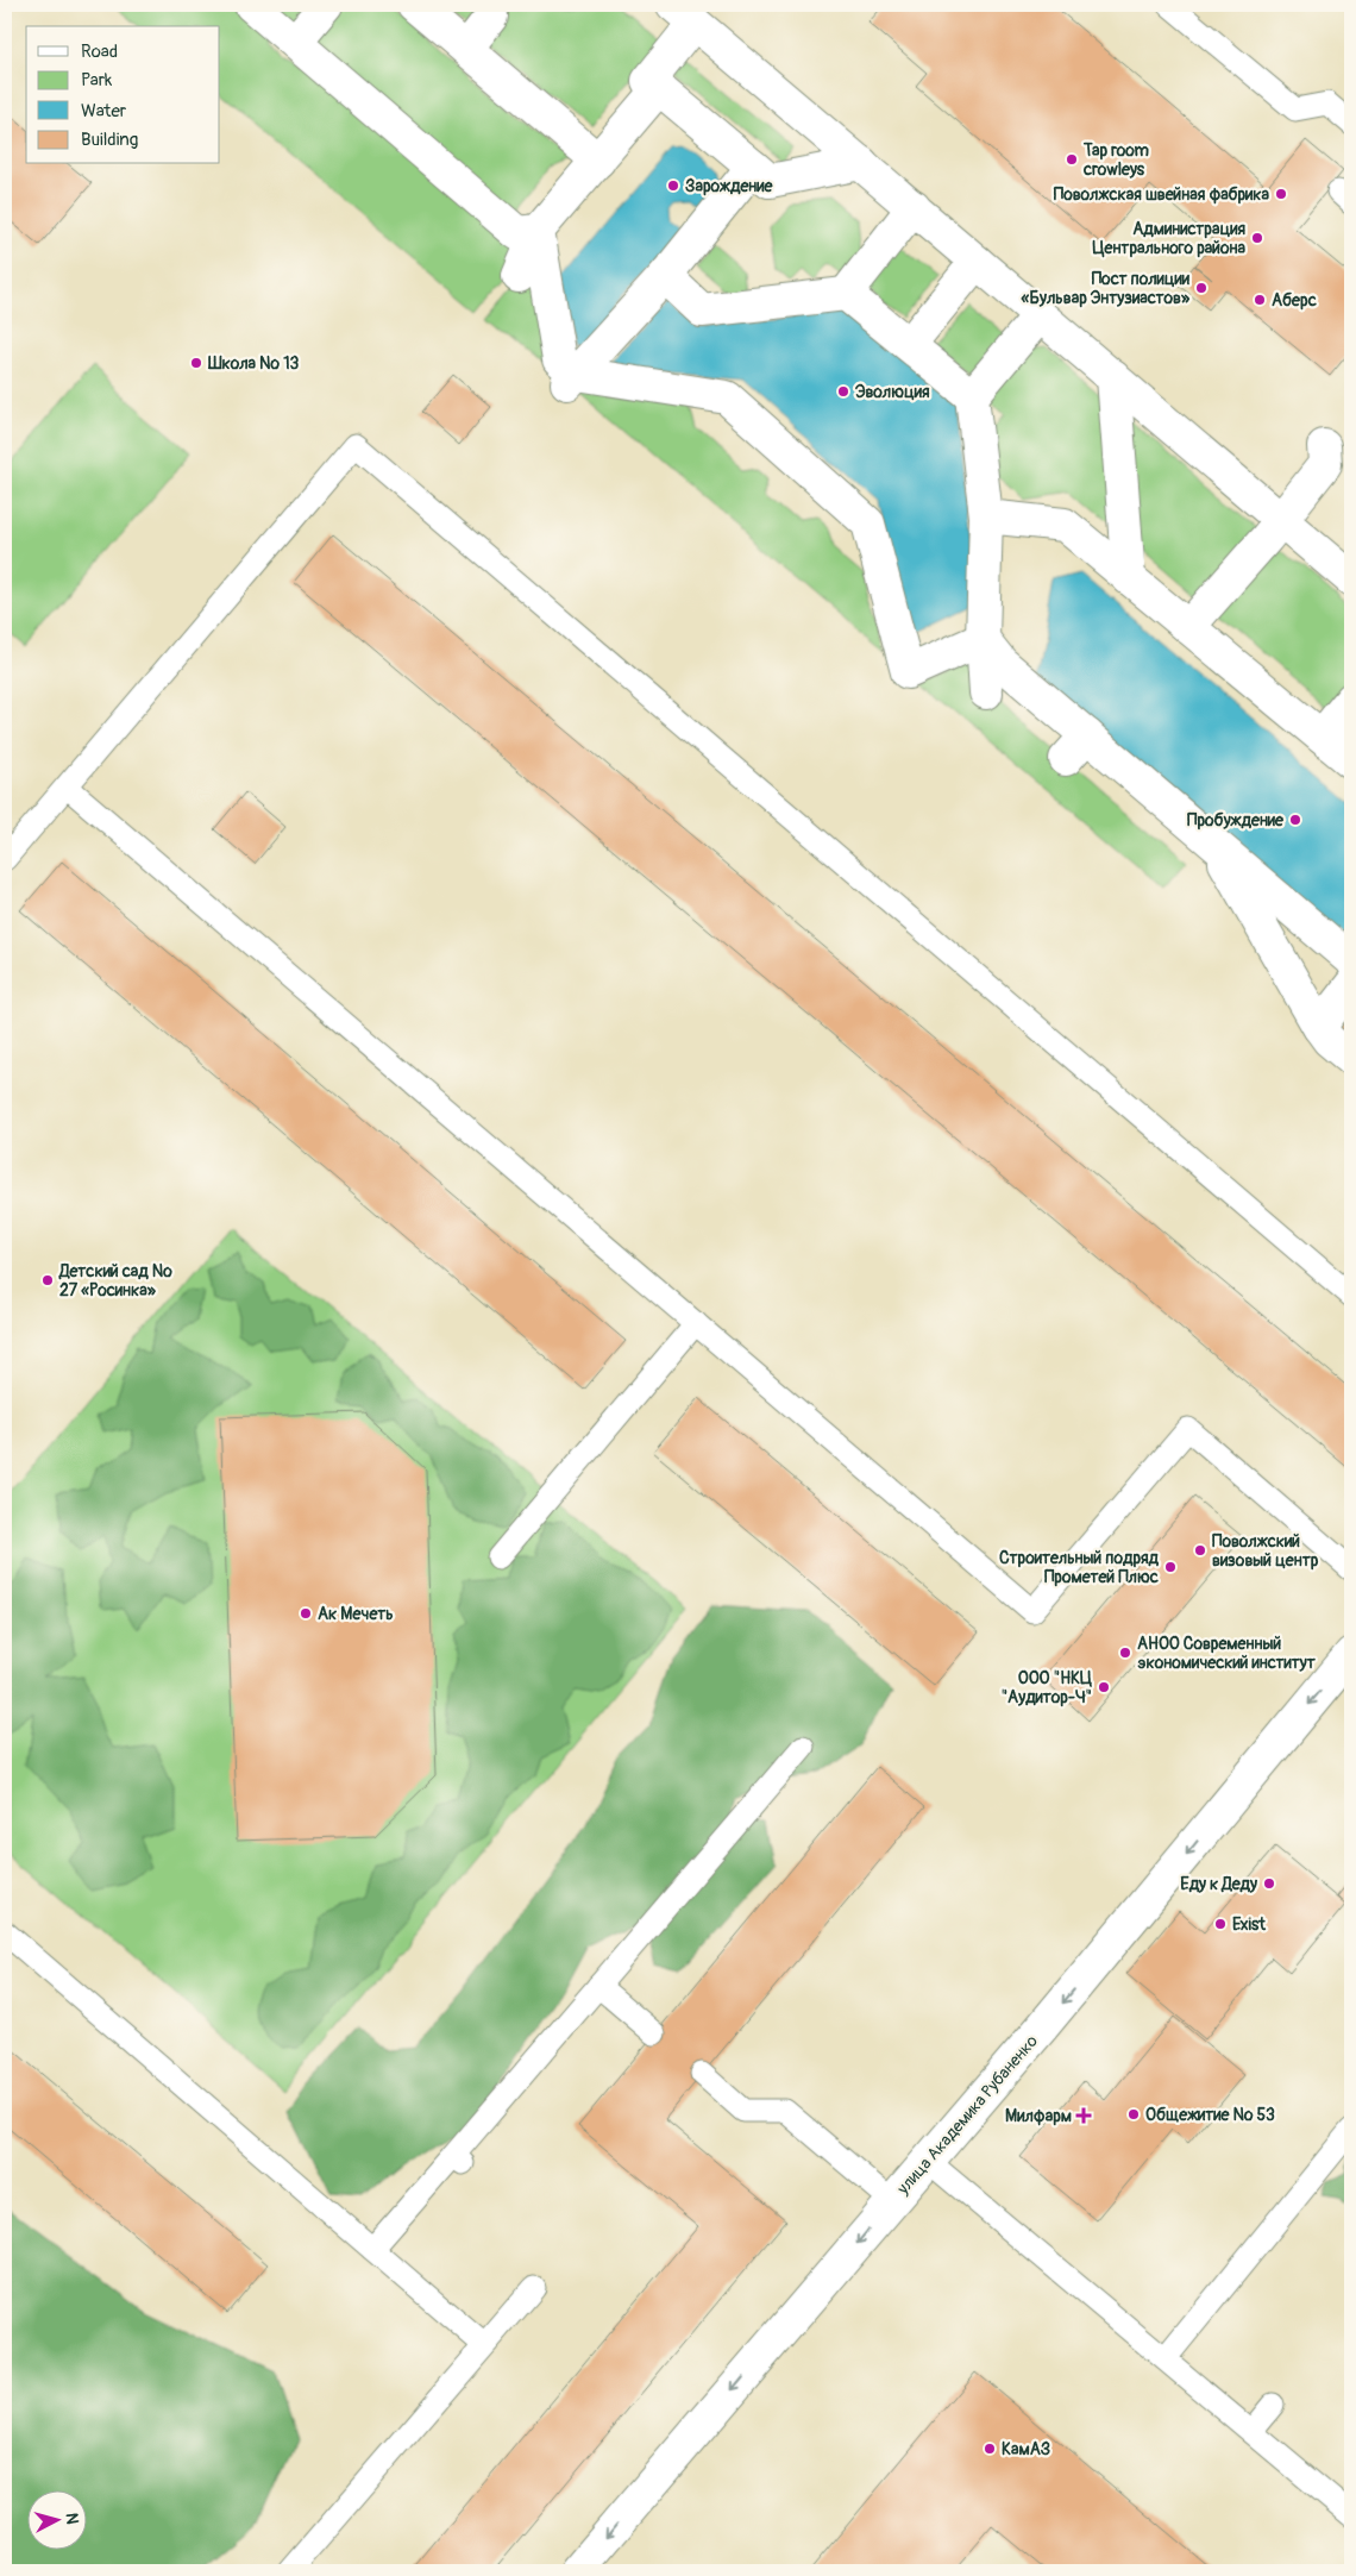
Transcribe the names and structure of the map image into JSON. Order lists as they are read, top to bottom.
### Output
{
  "streets": {
    "street": ["улица Академика Рубаненко"]
  },
  "one_way": ["улица Академика Рубаненко"],
  "places": {
    "other": [
      "Tap room сrowleys",
      "Зарождение",
      "Поволжская швейная фабрика",
      "Администрация Центрального района",
      "Пост полиции «Бульвар Энтузиастов»",
      "Аберс",
      "Школа № 13",
      "Эволюция",
      "Пробуждение",
      "Детский сад № 27 «Росинка»",
      "Поволжский визовый центр",
      "Строительный подряд Прометей Плюс",
      "Ак Мечеть",
      "АНОО Современный экономический институт",
      "ООО \"НКЦ \"Аудитор-Ч\"",
      "Еду к Деду",
      "Exist",
      "Общежитие № 53",
      "КамАЗ"
    ],
    "health": ["Милфарм"]
  },
  "legend": [
    "Road",
    "Park",
    "Water",
    "Building"
  ],
  "north": "right"
}
